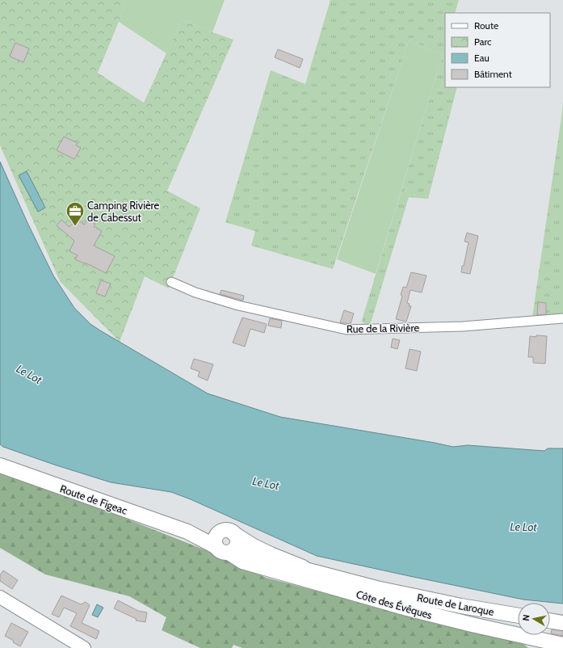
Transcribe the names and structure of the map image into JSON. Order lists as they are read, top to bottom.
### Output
{
  "streets": {
    "main road": ["Route de Figeac", "Côte des Évêques", "Route de Laroque"],
    "street": ["Rue de la Rivière"]
  },
  "crossings": [
    ["Route de Figeac", "Côte des Évêques"],
    ["Route de Figeac", "Route de Laroque"],
    ["Côte des Évêques", "Route de Laroque"]
  ],
  "water": ["Le Lot"],
  "places": {
    "office": ["Camping Rivière de Cabessut"]
  },
  "legend": [
    "Route",
    "Parc",
    "Eau",
    "Bâtiment"
  ],
  "north": "left"
}
